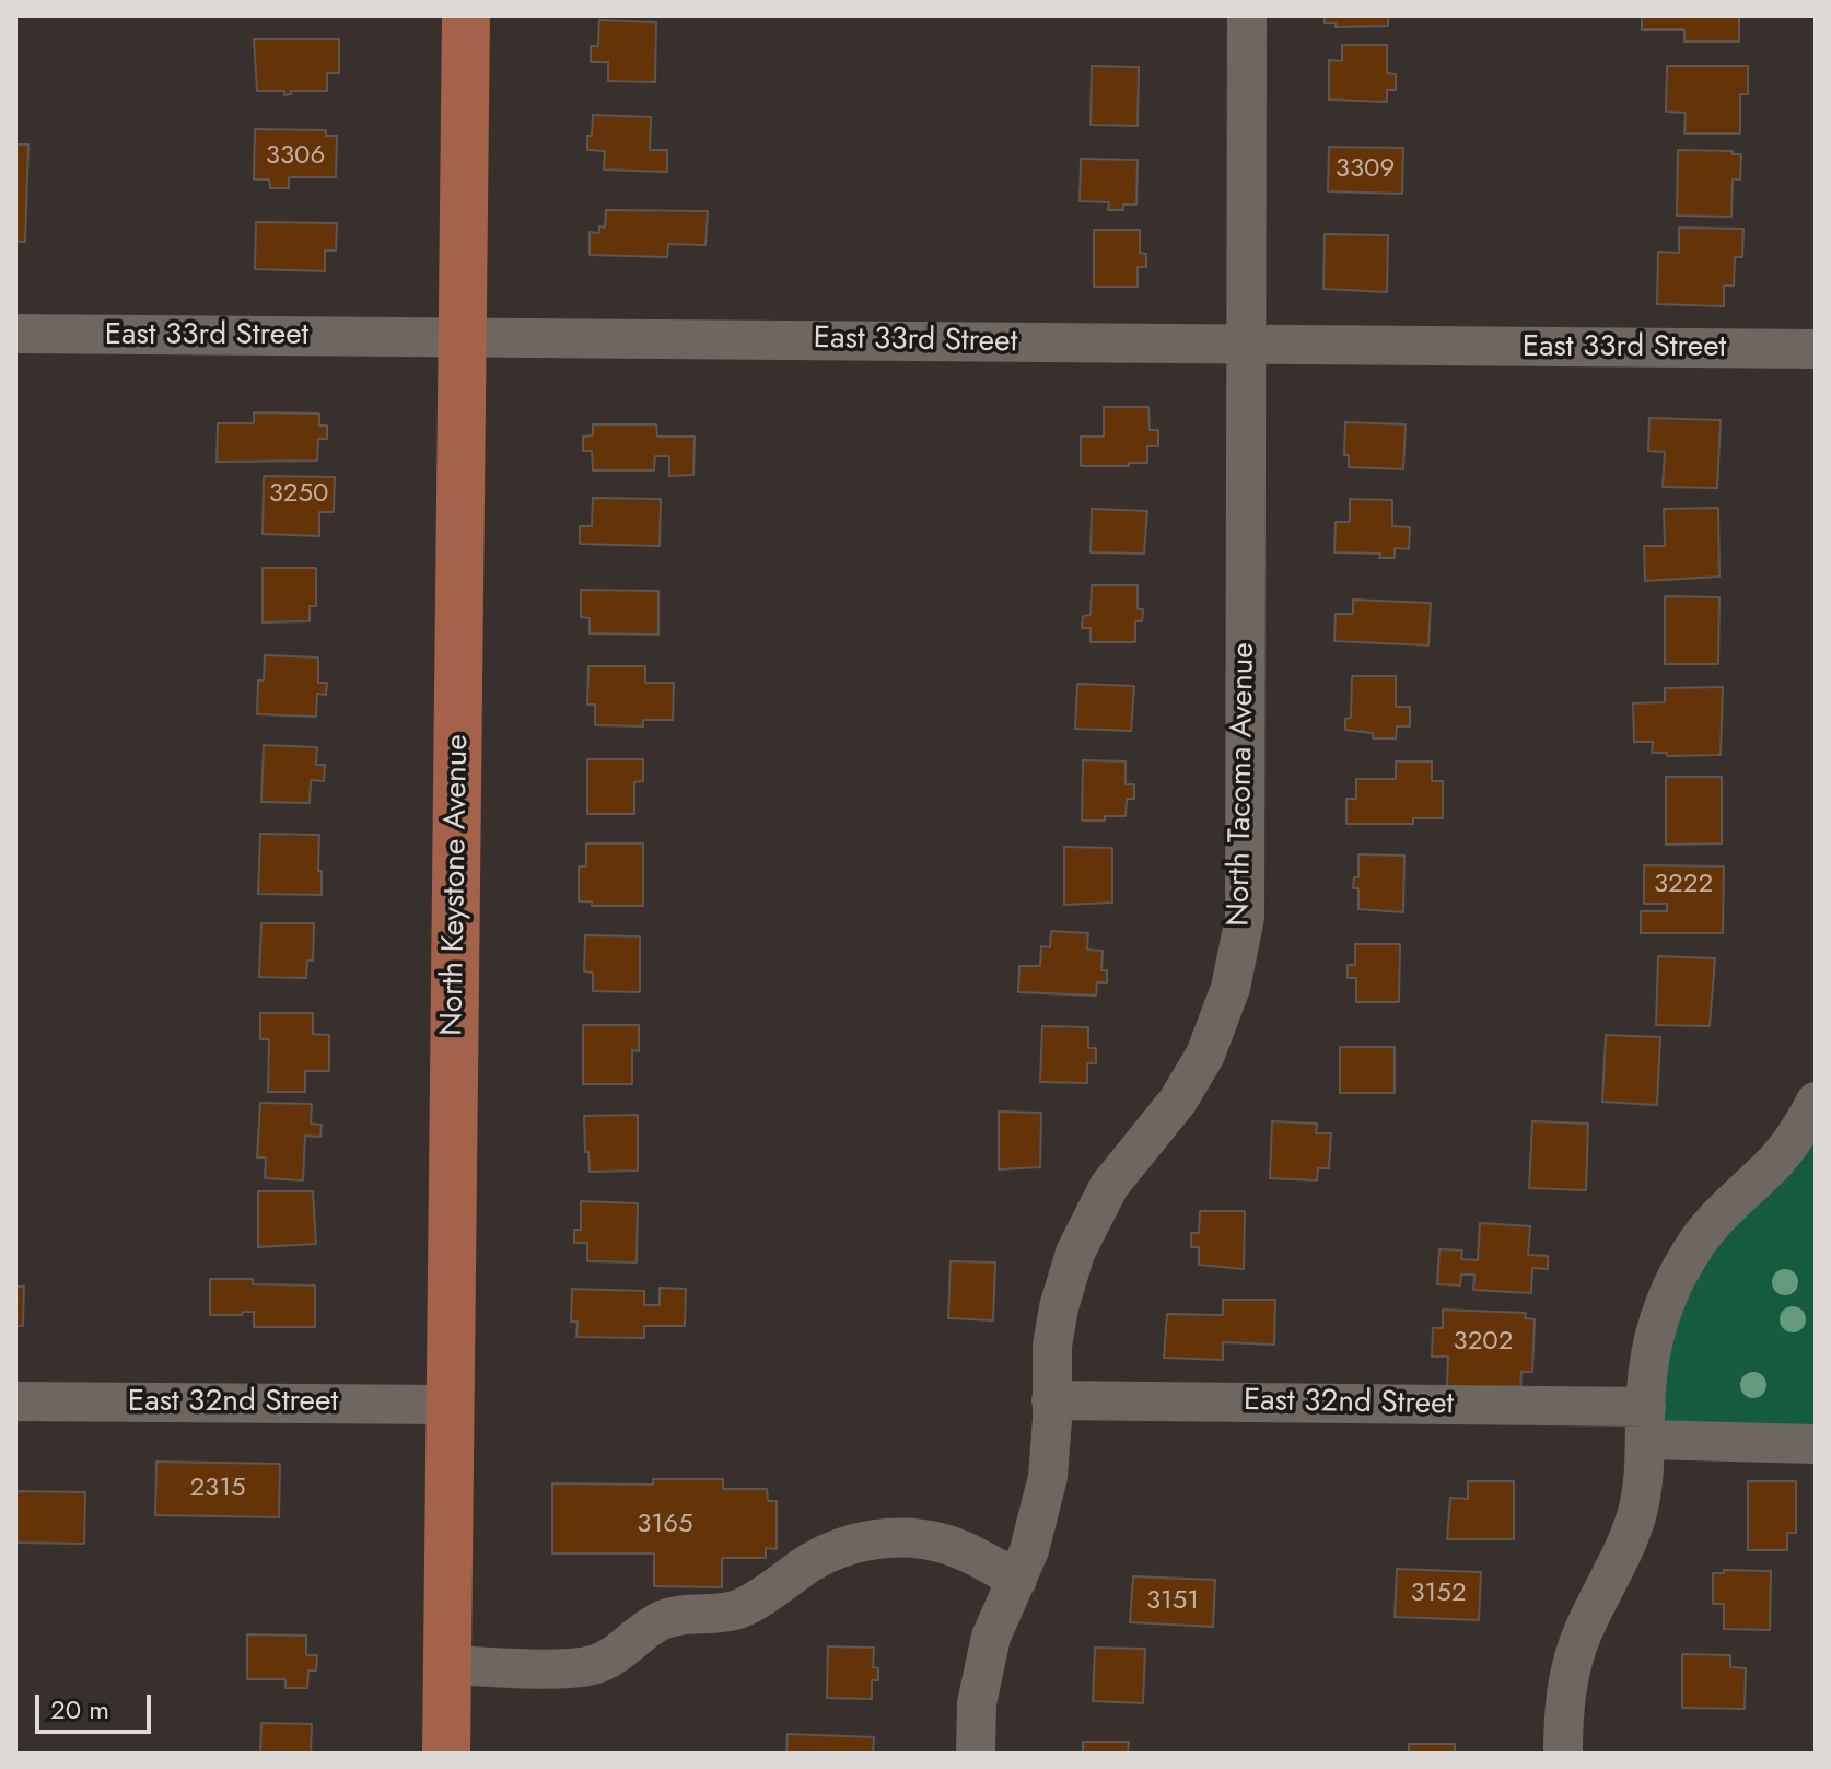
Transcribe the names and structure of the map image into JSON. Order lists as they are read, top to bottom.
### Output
{
  "streets": {
    "main road": ["North Keystone Avenue"],
    "street": ["East 33rd Street", "North Tacoma Avenue", "East 32nd Street"]
  },
  "crossings": [
    ["East 33rd Street", "North Tacoma Avenue"],
    ["East 33rd Street", "North Keystone Avenue"],
    ["North Tacoma Avenue", "East 32nd Street"],
    ["North Keystone Avenue", "East 32nd Street"]
  ],
  "house_numbers": [
    "3306",
    "3309",
    "3250",
    "3222",
    "3202",
    "2315",
    "3165",
    "3152",
    "3151"
  ],
  "scale_bar": "20 m"
}
